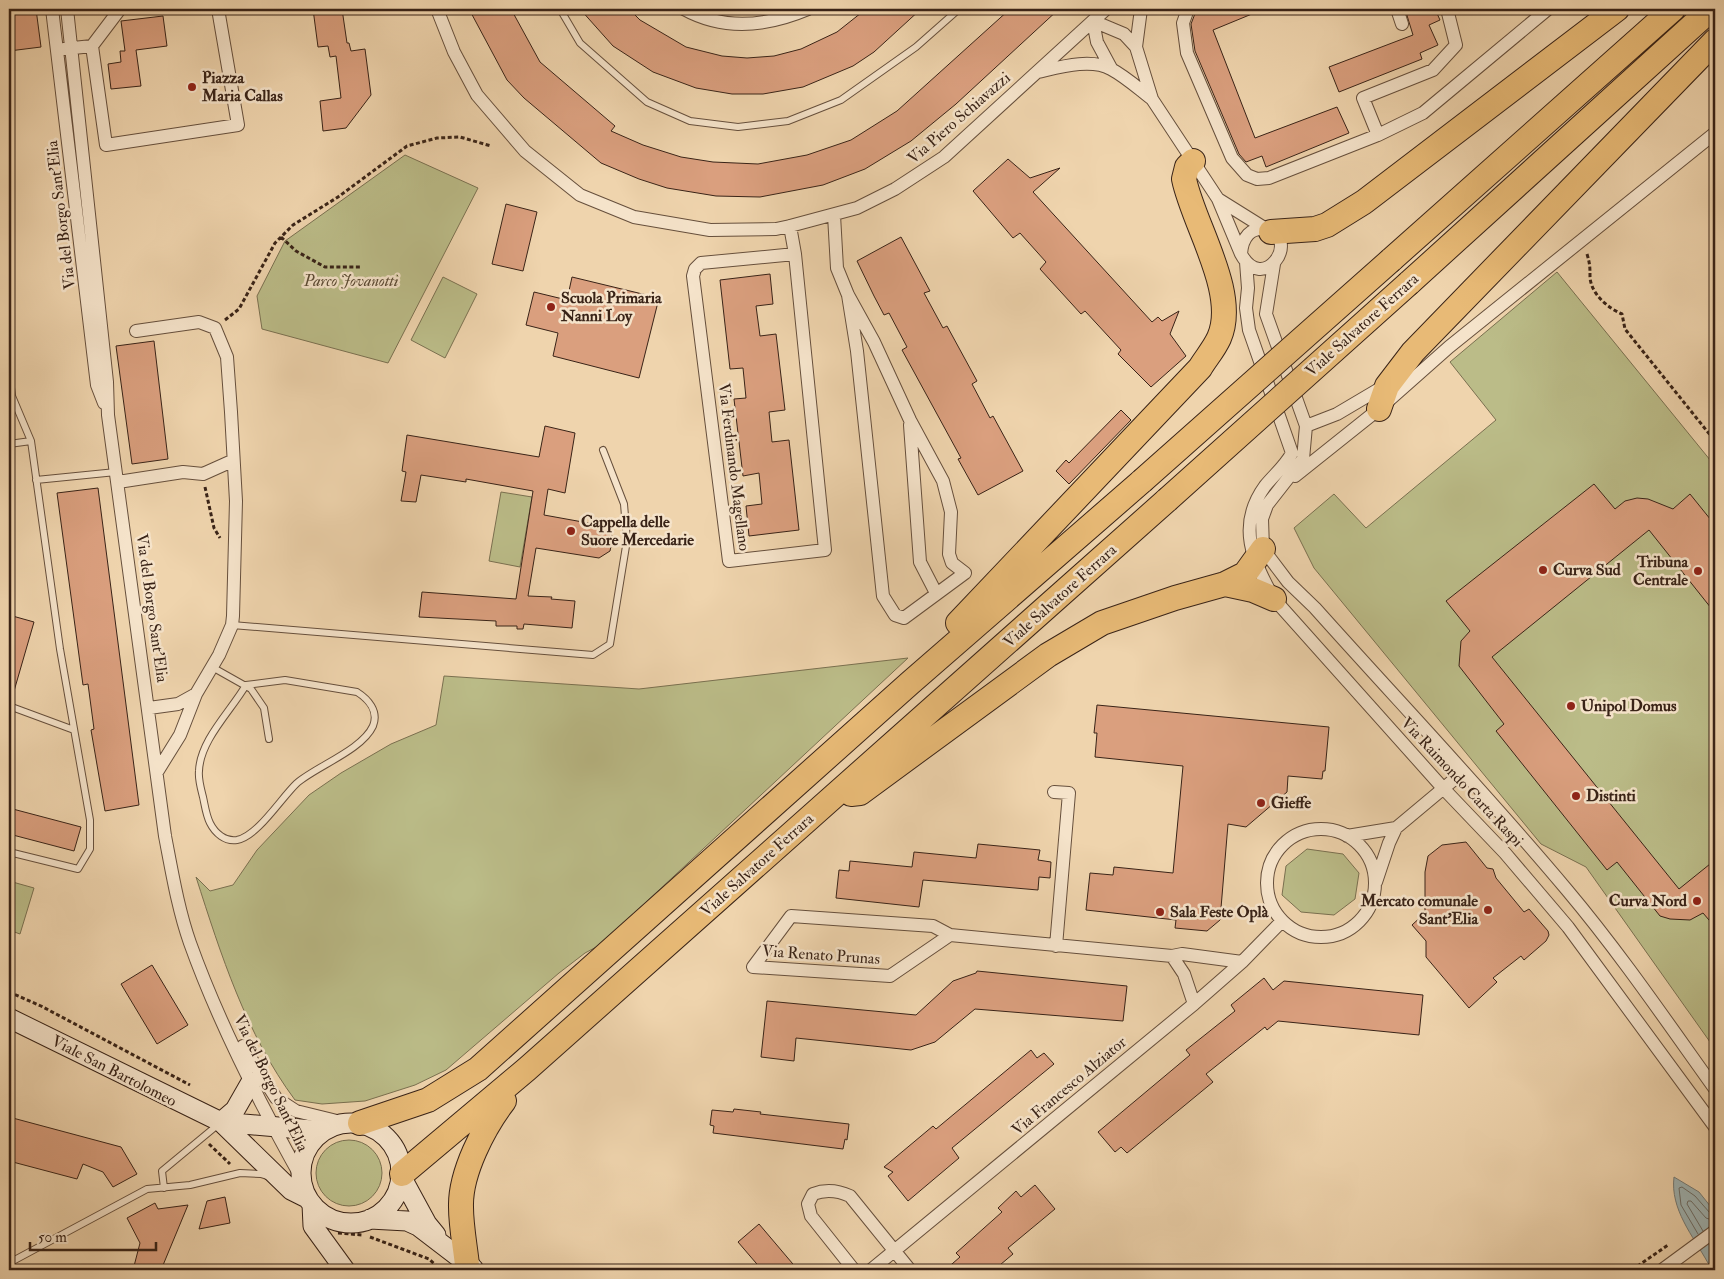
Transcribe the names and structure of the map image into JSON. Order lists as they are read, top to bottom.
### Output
{
  "streets": {
    "highway": ["Viale Salvatore Ferrara"],
    "street": [
      "Via Piero Schiavazzi",
      "Via del Borgo Sant'Elia",
      "Via Ferdinando Magellano",
      "Via Raimondo Carta Raspi",
      "Via Renato Prunas",
      "Viale San Bartolomeo",
      "Via Francesco Alziator"
    ]
  },
  "crossings": [
    ["Via Piero Schiavazzi", "Via Ferdinando Magellano"],
    ["Via del Borgo Sant'Elia", "Viale Salvatore Ferrara"],
    ["Via del Borgo Sant'Elia", "Viale San Bartolomeo"],
    ["Viale Salvatore Ferrara", "Viale San Bartolomeo"],
    ["Via Renato Prunas", "Via Francesco Alziator"]
  ],
  "parks": ["Parco Jovanotti"],
  "places": [
    "Piazza Maria Callas",
    "Scuola Primaria Nanni Loy",
    "Cappella delle Suore Mercedarie",
    "Curva Sud",
    "Tribuna Centrale",
    "Unipol Domus",
    "Distinti",
    "Gieffe",
    "Curva Nord",
    "Mercato comunale Sant'Elia",
    "Sala Feste Oplà"
  ],
  "scale_bar": "50 m"
}
